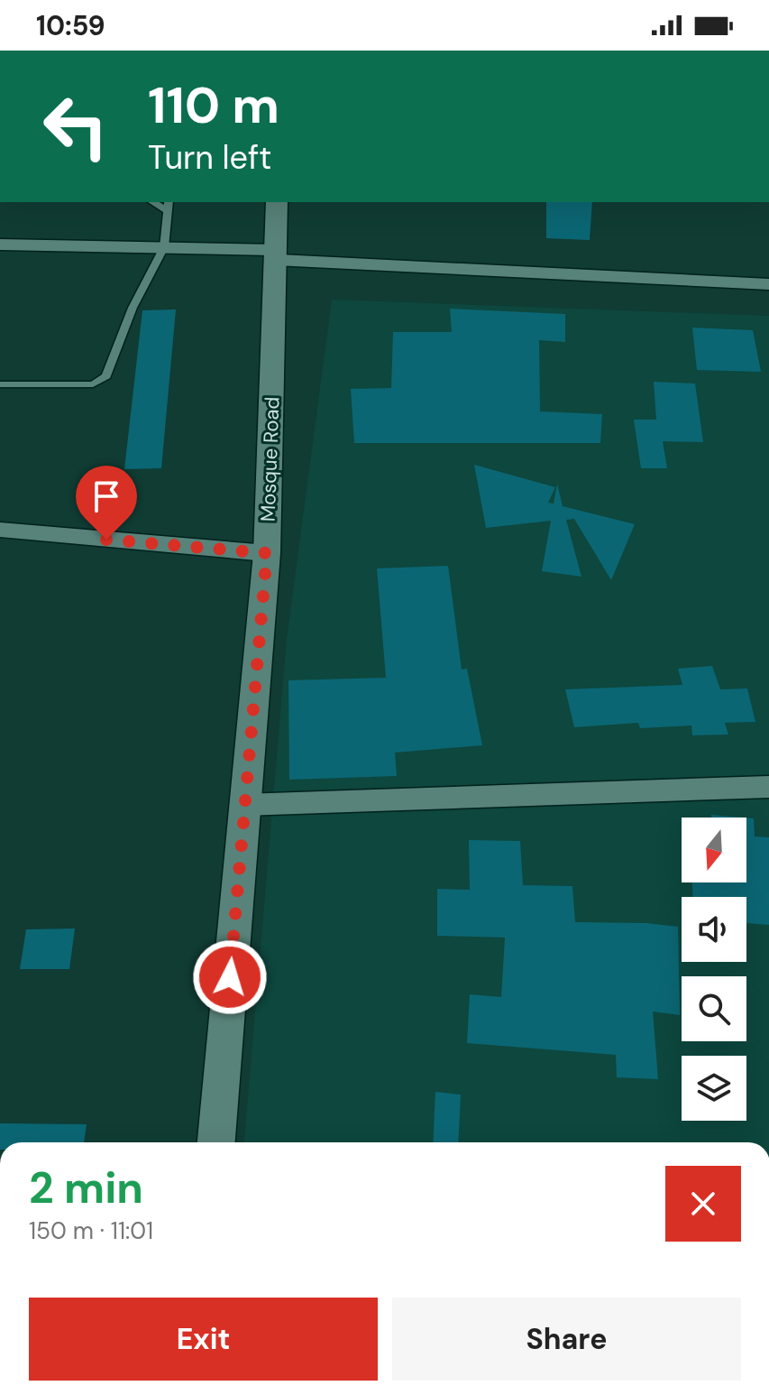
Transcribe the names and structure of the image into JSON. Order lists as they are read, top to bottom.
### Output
{
  "streets": {
    "street": ["Mosque Road"]
  },
  "north": "bottom",
  "page": {
    "status": "10:59",
    "turn": ["110 m", "Turn left"],
    "heading": ["2 min", "150 m · 11:01"],
    "buttons": ["Exit", "Share"]
  }
}
